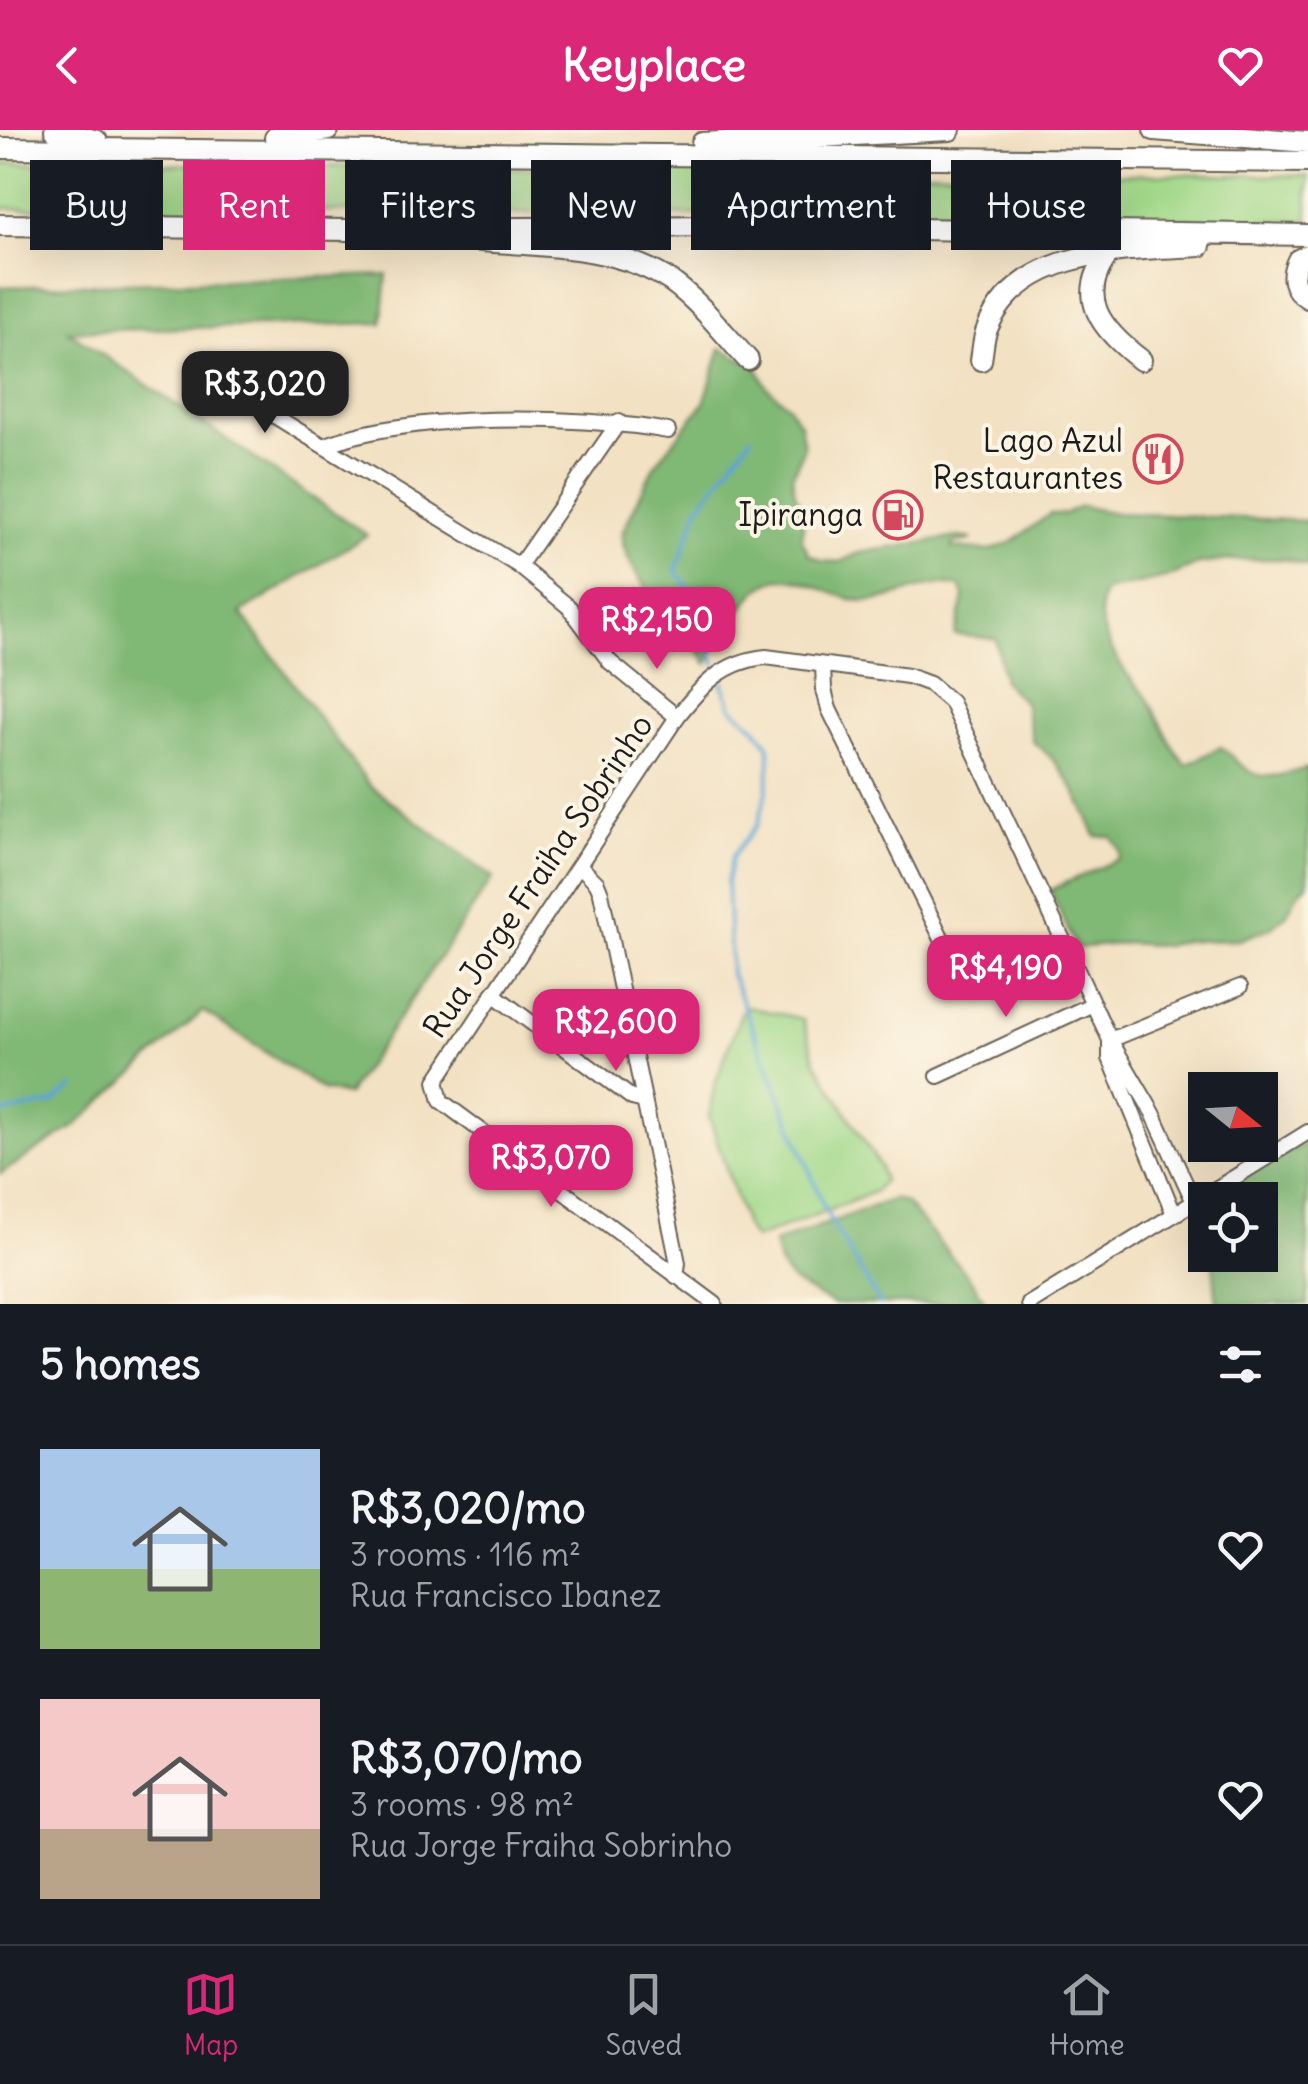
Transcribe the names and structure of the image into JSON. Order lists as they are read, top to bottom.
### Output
{
  "streets": {
    "street": ["Rua Jorge Fraiha Sobrinho"]
  },
  "places": {
    "restaurant": ["Lago Azul Restaurantes"],
    "fuel station": ["Ipiranga"]
  },
  "north": "right",
  "page": {
    "header": "Keyplace",
    "chip": [
      "Buy",
      "Rent",
      "Filters",
      "New",
      "Apartment",
      "House"
    ],
    "price": [
      "R$3,020",
      "R$2,150",
      "R$4,190",
      "R$2,600",
      "R$3,070"
    ],
    "heading": "5 homes",
    "list": [
      {
        "name": "R$3,020/mo",
        "note": "3 rooms · 116 m² · Rua Francisco Ibanez"
      },
      {
        "name": "R$3,070/mo",
        "note": "3 rooms · 98 m² · Rua Jorge Fraiha Sobrinho"
      }
    ],
    "tabs": ["Map", "Saved", "Home"]
  }
}
